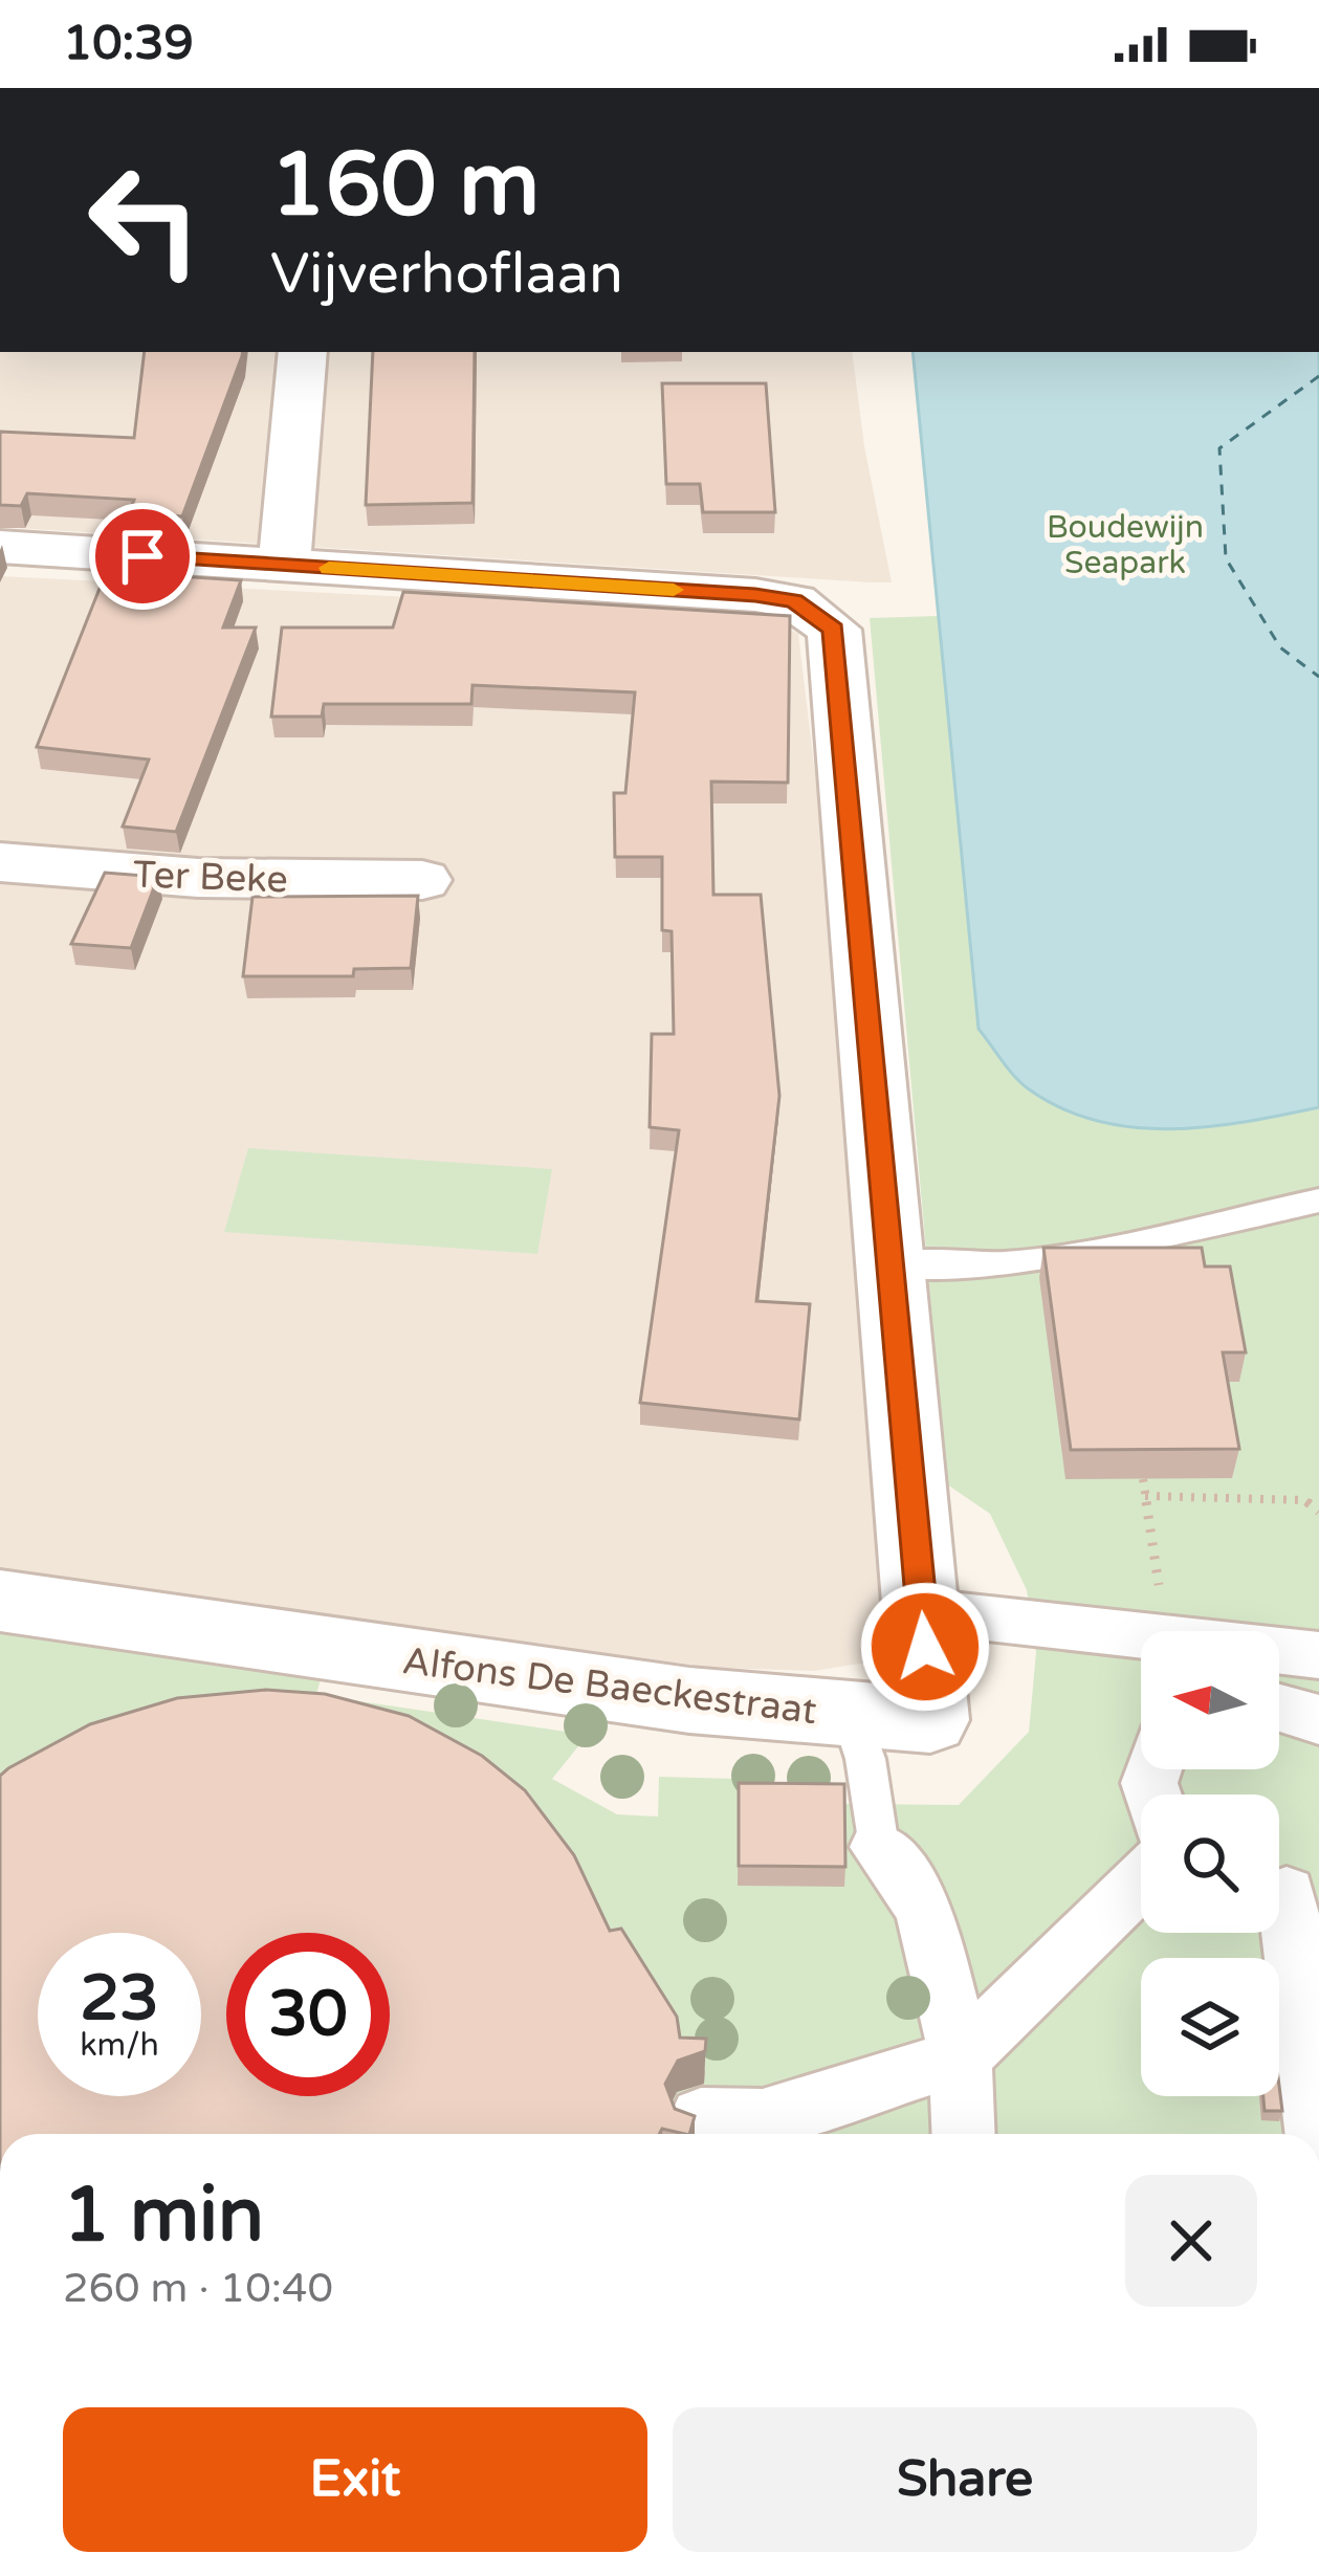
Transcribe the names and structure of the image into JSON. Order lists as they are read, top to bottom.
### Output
{
  "streets": {
    "street": ["Ter Beke", "Alfons De Baeckestraat"]
  },
  "parks": ["Boudewijn Seapark"],
  "north": "left",
  "page": {
    "status": "10:39",
    "turn": ["160 m", "Vijverhoflaan"],
    "speed": "23 km/h",
    "limit": "30",
    "heading": ["1 min", "260 m · 10:40"],
    "buttons": ["Exit", "Share"]
  }
}
